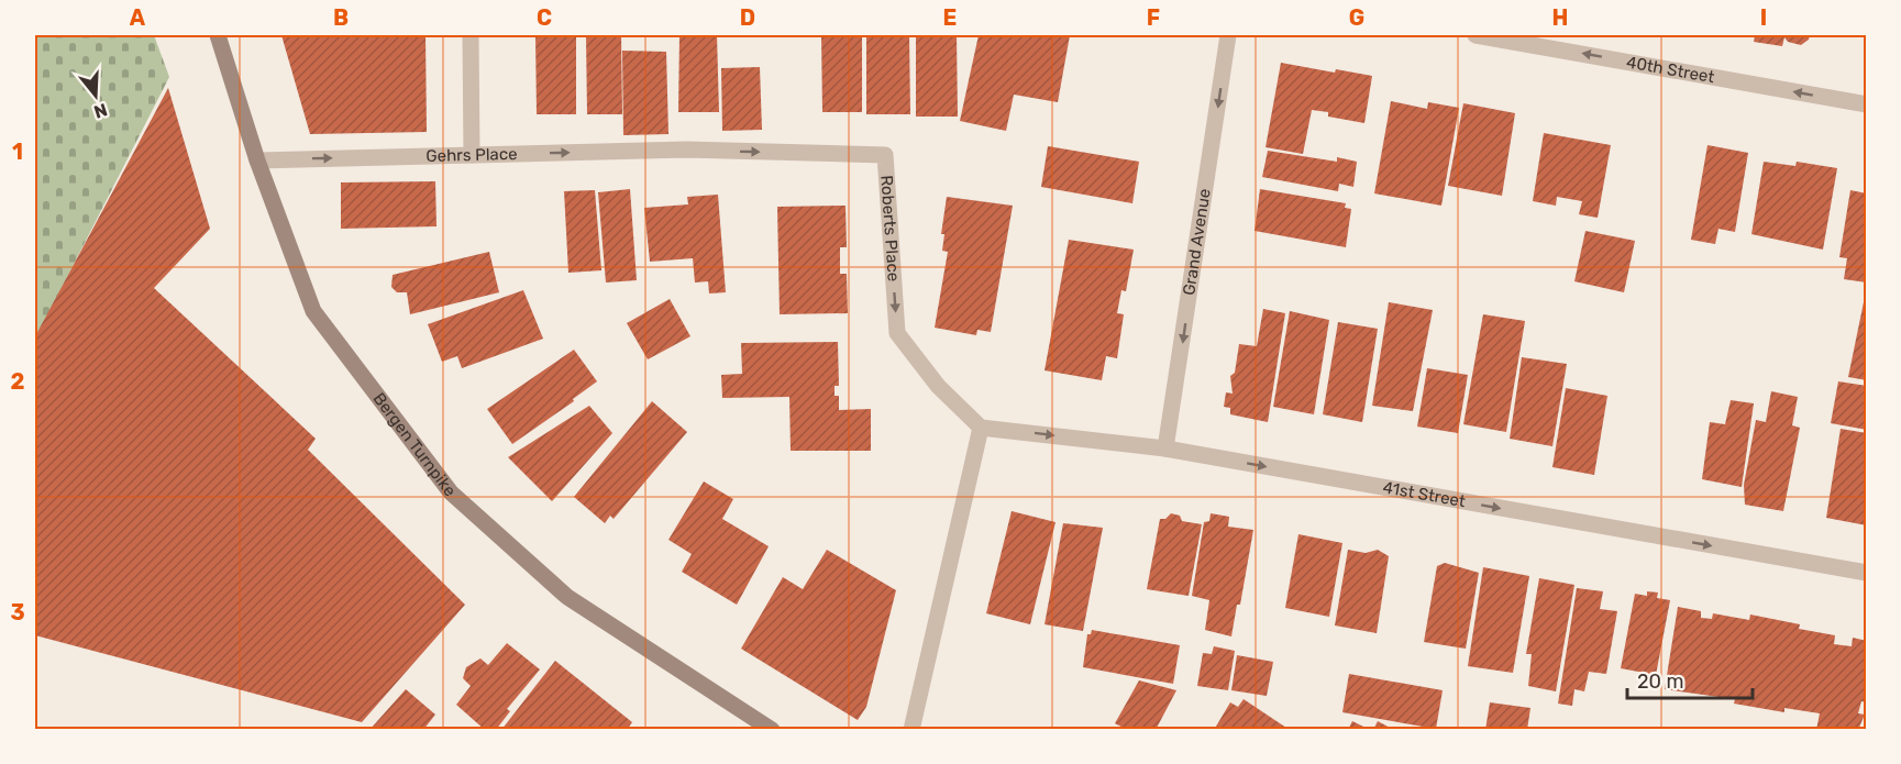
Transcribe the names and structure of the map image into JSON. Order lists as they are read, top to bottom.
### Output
{
  "streets": {
    "main road": ["Bergen Turnpike"],
    "street": [
      "40th Street",
      "Gehrs Place",
      "Roberts Place",
      "Grand Avenue",
      "41st Street"
    ]
  },
  "crossings": [
    ["Gehrs Place", "Roberts Place"],
    ["Gehrs Place", "Bergen Turnpike"],
    ["Roberts Place", "41st Street"],
    ["Grand Avenue", "41st Street"]
  ],
  "one_way": [
    "40th Street",
    "Gehrs Place",
    "Roberts Place",
    "Grand Avenue",
    "41st Street"
  ],
  "scale_bar": "20 m",
  "north": "bottom",
  "grid": {
    "columns": [
      "A",
      "B",
      "C",
      "D",
      "E",
      "F",
      "G",
      "H",
      "I"
    ],
    "rows": ["1", "2", "3"]
  }
}
